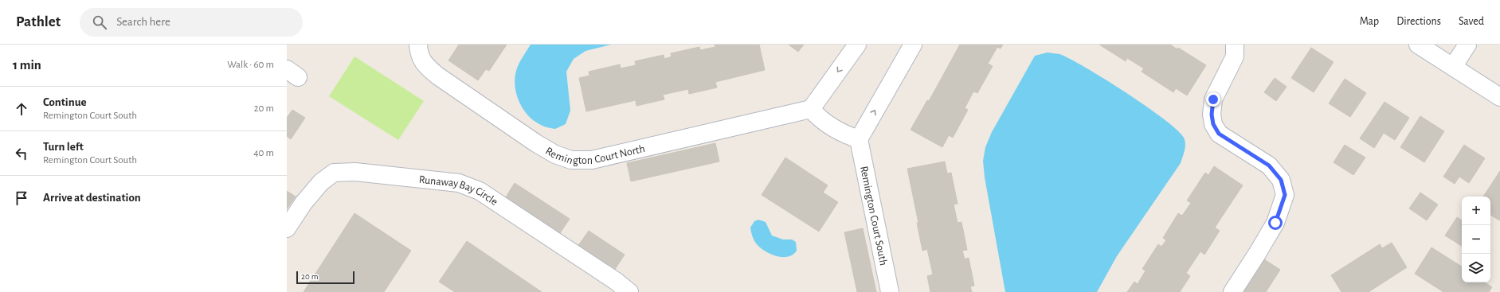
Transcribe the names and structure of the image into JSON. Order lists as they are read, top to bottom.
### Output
{
  "streets": {
    "street": ["Remington Court North", "Runaway Bay Circle", "Remington Court South"]
  },
  "scale_bar": "20 m",
  "page": {
    "header": "Pathlet",
    "search": "Search here",
    "nav": ["Map", "Directions", "Saved"],
    "heading": ["1 min", "Walk · 60 m"],
    "list": [
      ["Continue", "Remington Court South", "20 m"],
      ["Turn left", "Remington Court South", "40 m"],
      "Arrive at destination"
    ],
    "map_buttons": ["+", "−"],
    "scale": "20 m"
  }
}
